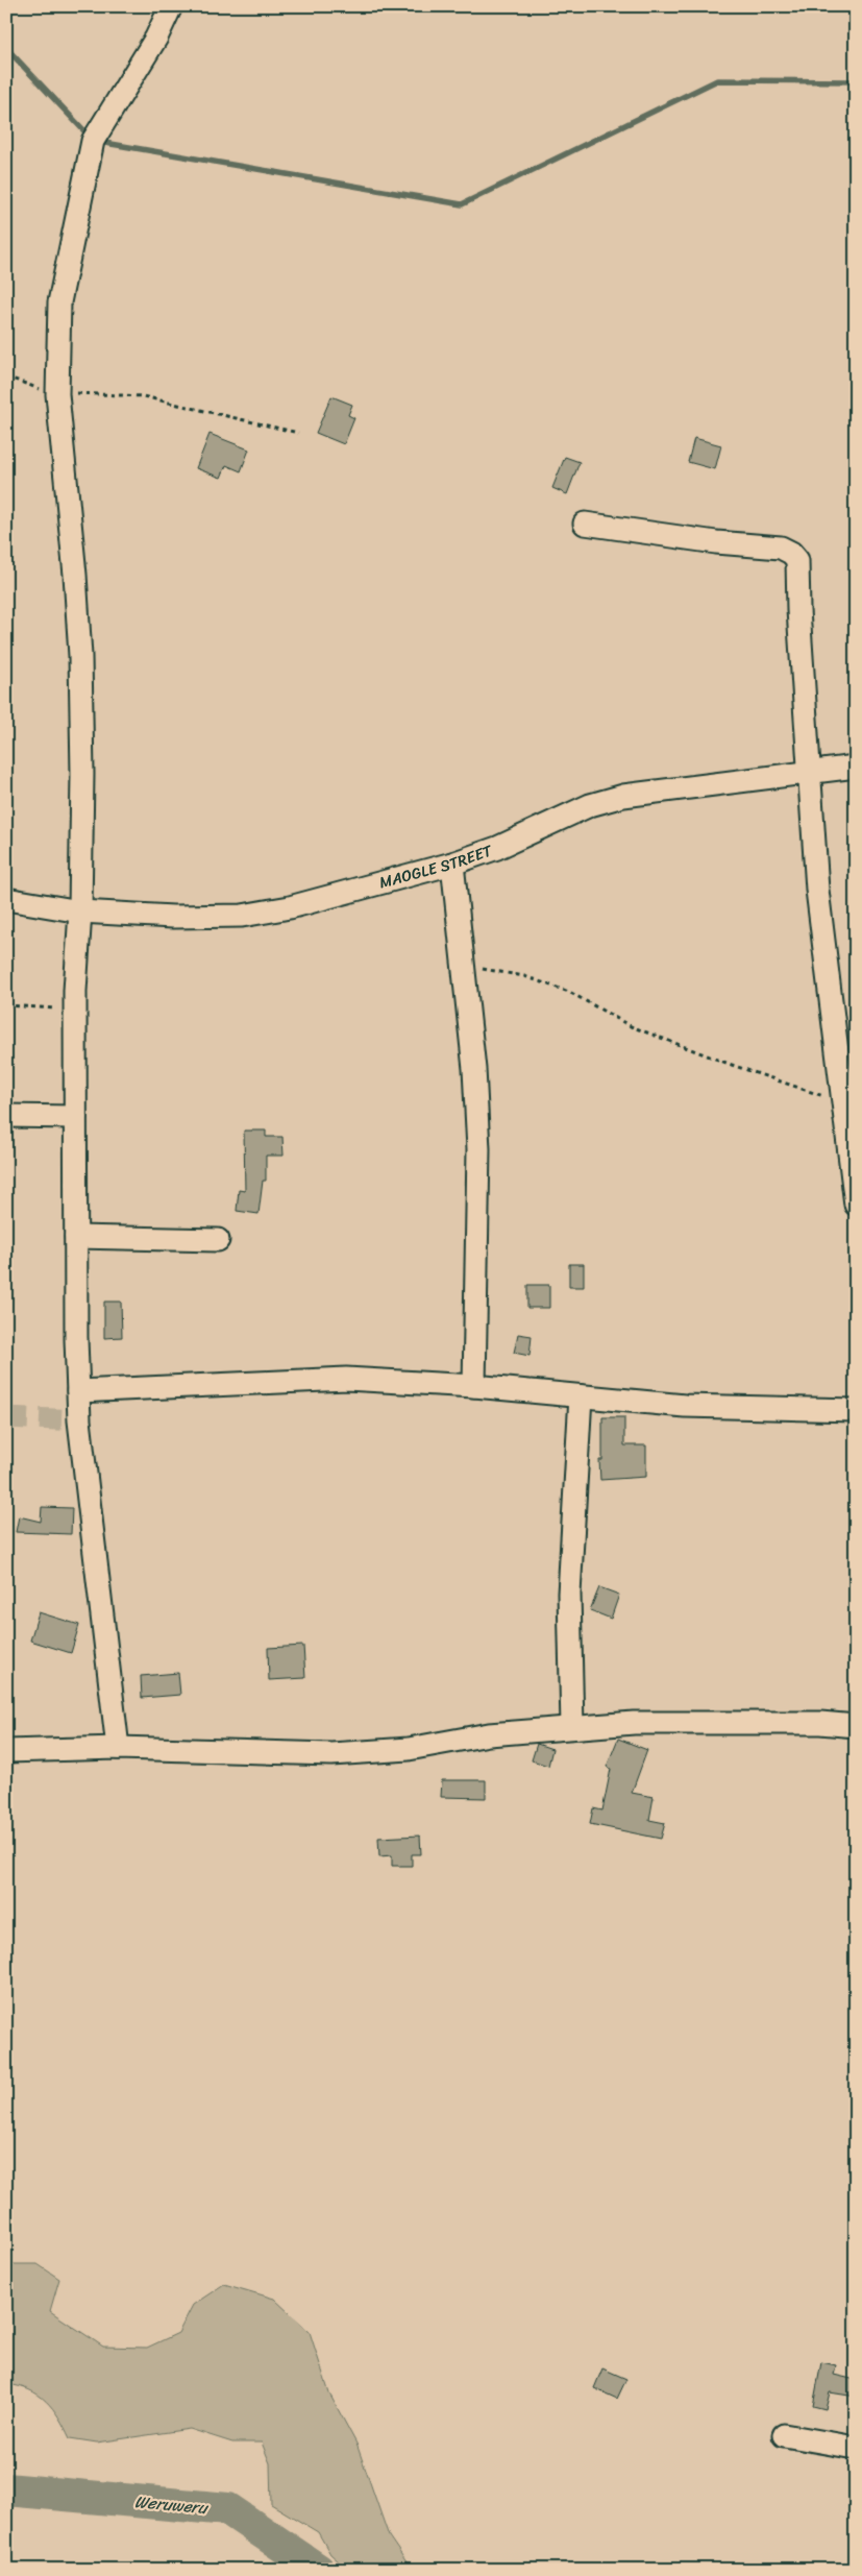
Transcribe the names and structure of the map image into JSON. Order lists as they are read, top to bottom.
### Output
{
  "streets": {
    "street": ["MAOGLE STREET"]
  },
  "water": ["Weruweru"]
}
